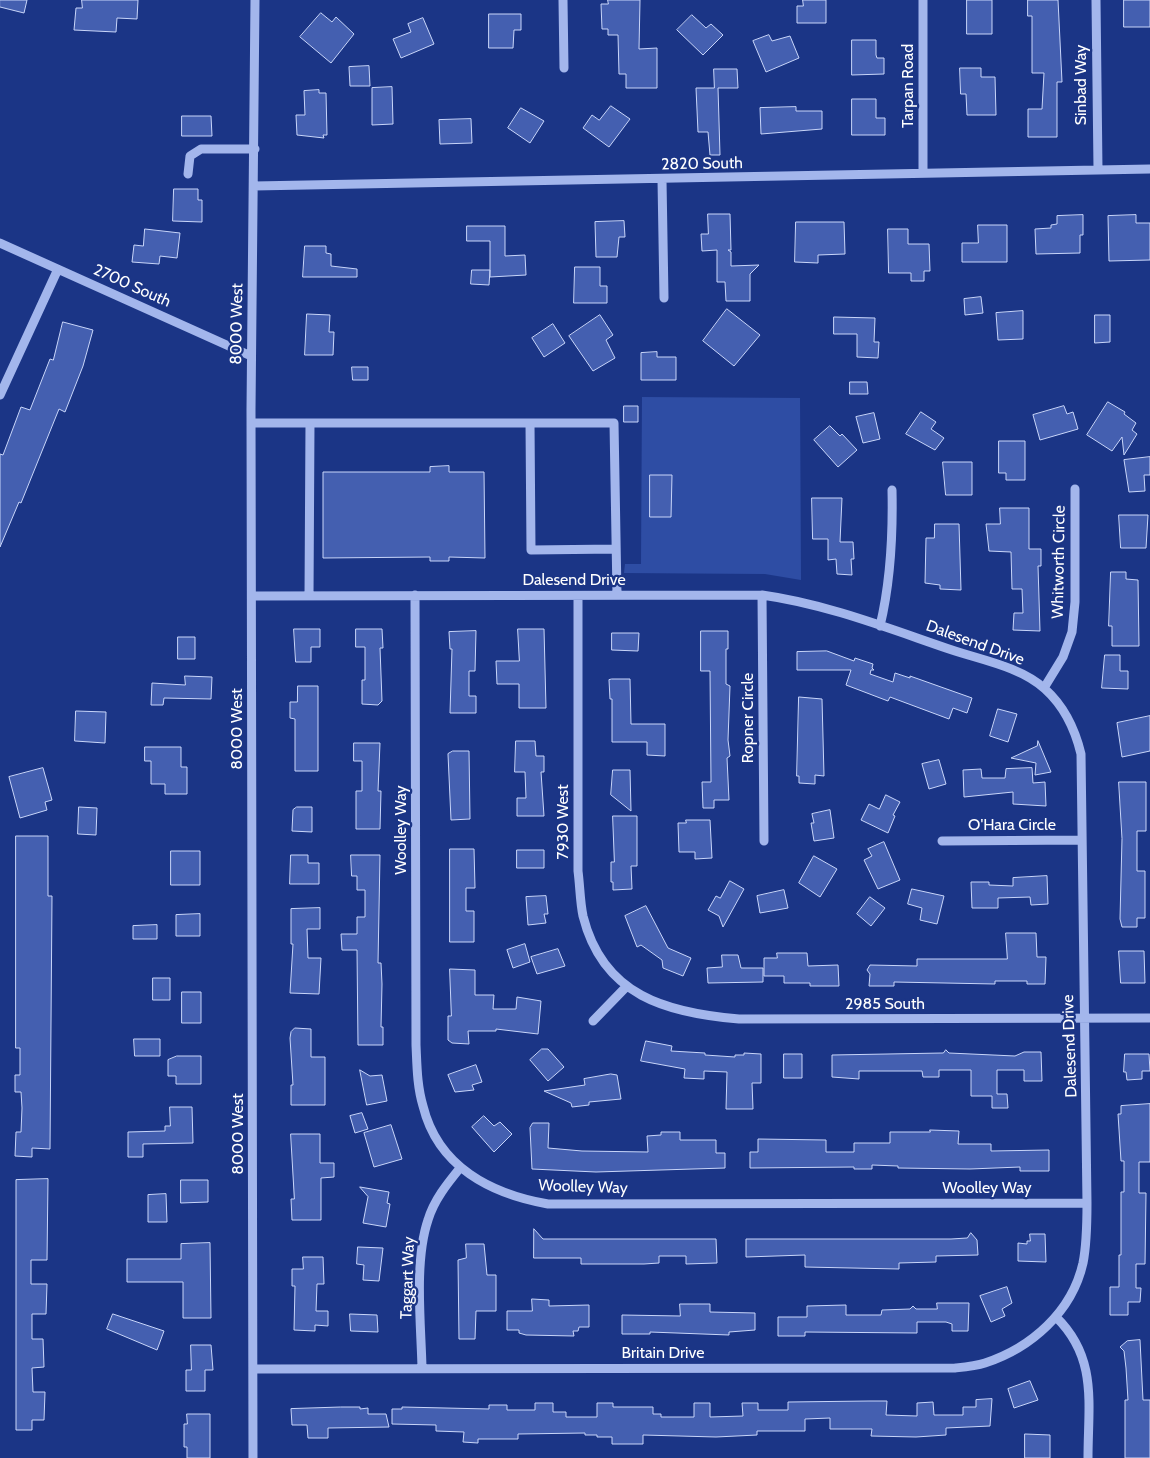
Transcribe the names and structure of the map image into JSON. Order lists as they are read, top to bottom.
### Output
{
  "streets": {
    "street": [
      "Sinbad Way",
      "Tarpan Road",
      "2820 South",
      "2700 South",
      "8000 West",
      "Whitworth Circle",
      "Dalesend Drive",
      "Ropner Circle",
      "7930 West",
      "O'Hara Circle",
      "Woolley Way",
      "2985 South",
      "Taggart Way",
      "Britain Drive"
    ]
  },
  "crossings": [
    ["Sinbad Way", "2820 South"],
    ["Tarpan Road", "2820 South"],
    ["2820 South", "8000 West"],
    ["2700 South", "8000 West"],
    ["8000 West", "Dalesend Drive"],
    ["8000 West", "Britain Drive"],
    ["Whitworth Circle", "Dalesend Drive"],
    ["Dalesend Drive", "Ropner Circle"],
    ["Dalesend Drive", "7930 West"],
    ["Dalesend Drive", "O'Hara Circle"],
    ["Dalesend Drive", "Woolley Way"],
    ["Dalesend Drive", "2985 South"],
    ["Dalesend Drive", "Britain Drive"],
    ["7930 West", "2985 South"],
    ["Woolley Way", "Taggart Way"],
    ["Taggart Way", "Britain Drive"]
  ]
}
